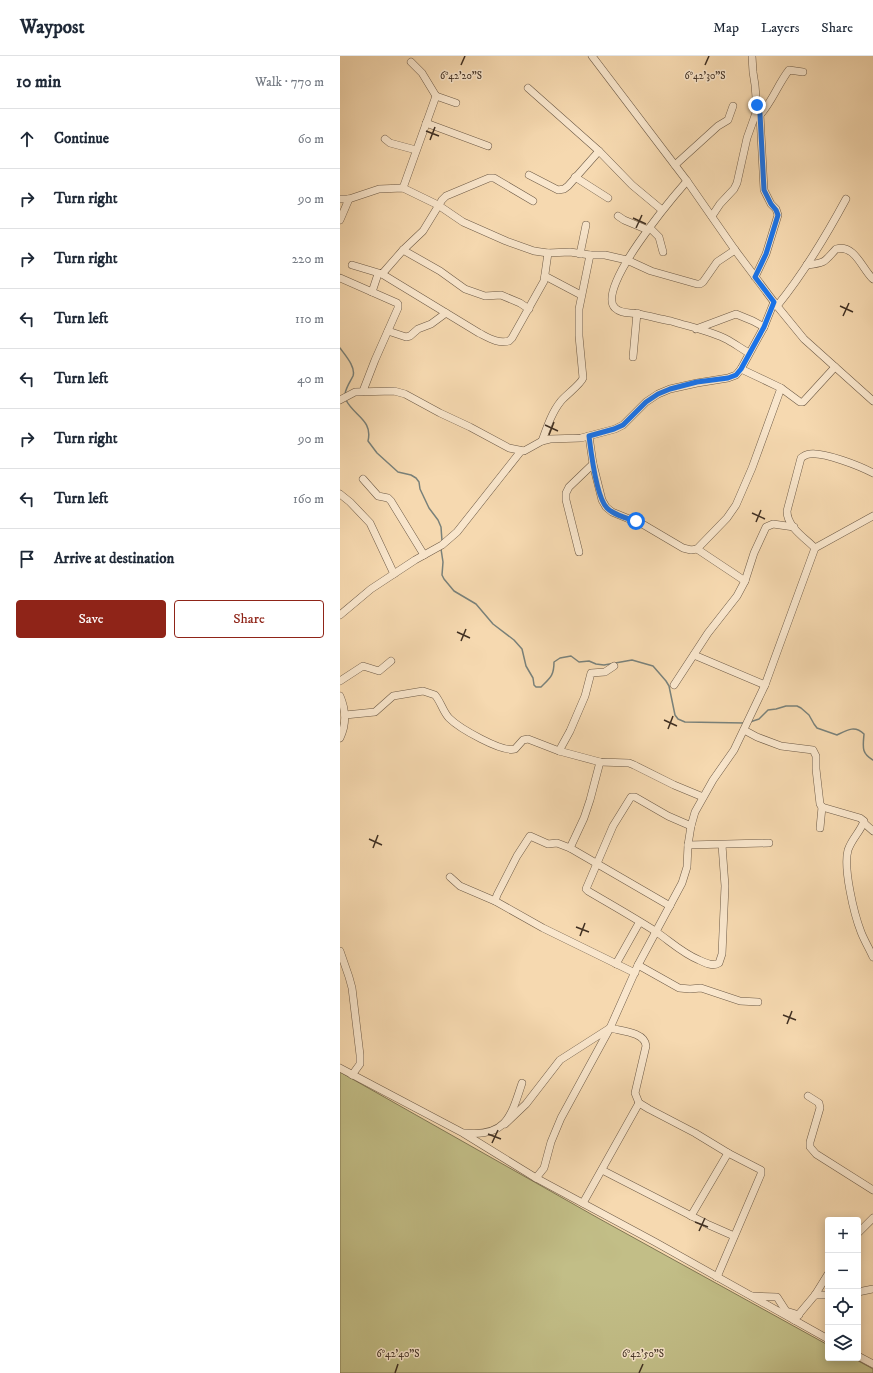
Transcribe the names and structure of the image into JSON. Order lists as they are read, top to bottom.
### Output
{
  "page": {
    "header": "Waypost",
    "nav": ["Map", "Layers", "Share"],
    "heading": ["10 min", "Walk · 770 m"],
    "list": [
      ["Continue", "60 m"],
      ["Turn right", "90 m"],
      ["Turn right", "220 m"],
      ["Turn left", "110 m"],
      ["Turn left", "40 m"],
      ["Turn right", "90 m"],
      ["Turn left", "160 m"],
      "Arrive at destination"
    ],
    "buttons": ["Save", "Share"],
    "map_buttons": ["+", "−"]
  },
  "coordinates": [
    "6°42'20\"S",
    "6°42'30\"S",
    "6°42'40\"S",
    "6°42'50\"S"
  ]
}
